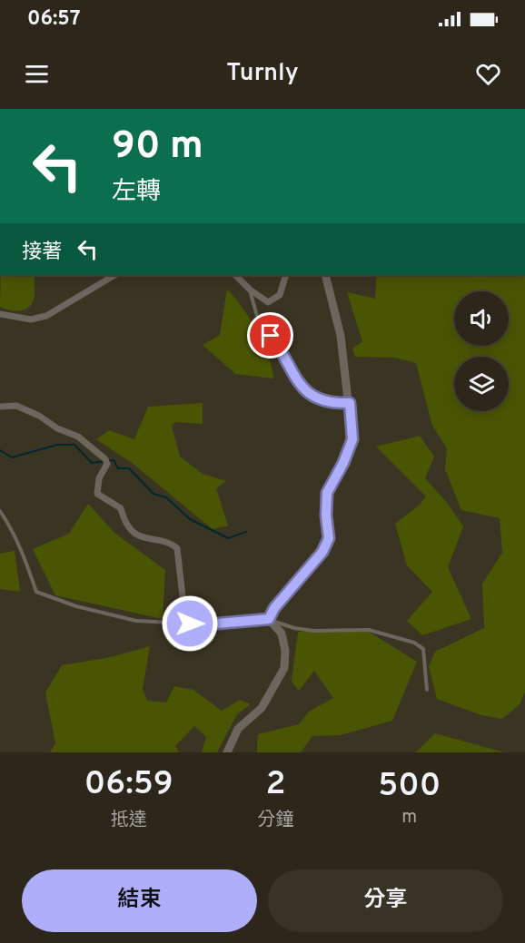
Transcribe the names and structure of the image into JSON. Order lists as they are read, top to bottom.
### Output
{
  "page": {
    "status": "06:57",
    "header": "Turnly",
    "turn": ["90 m", "左轉"],
    "then": "接著",
    "eta": [
      "06:59",
      "抵達",
      "2",
      "分鐘",
      "500",
      "m"
    ],
    "buttons": ["結束", "分享"]
  }
}
